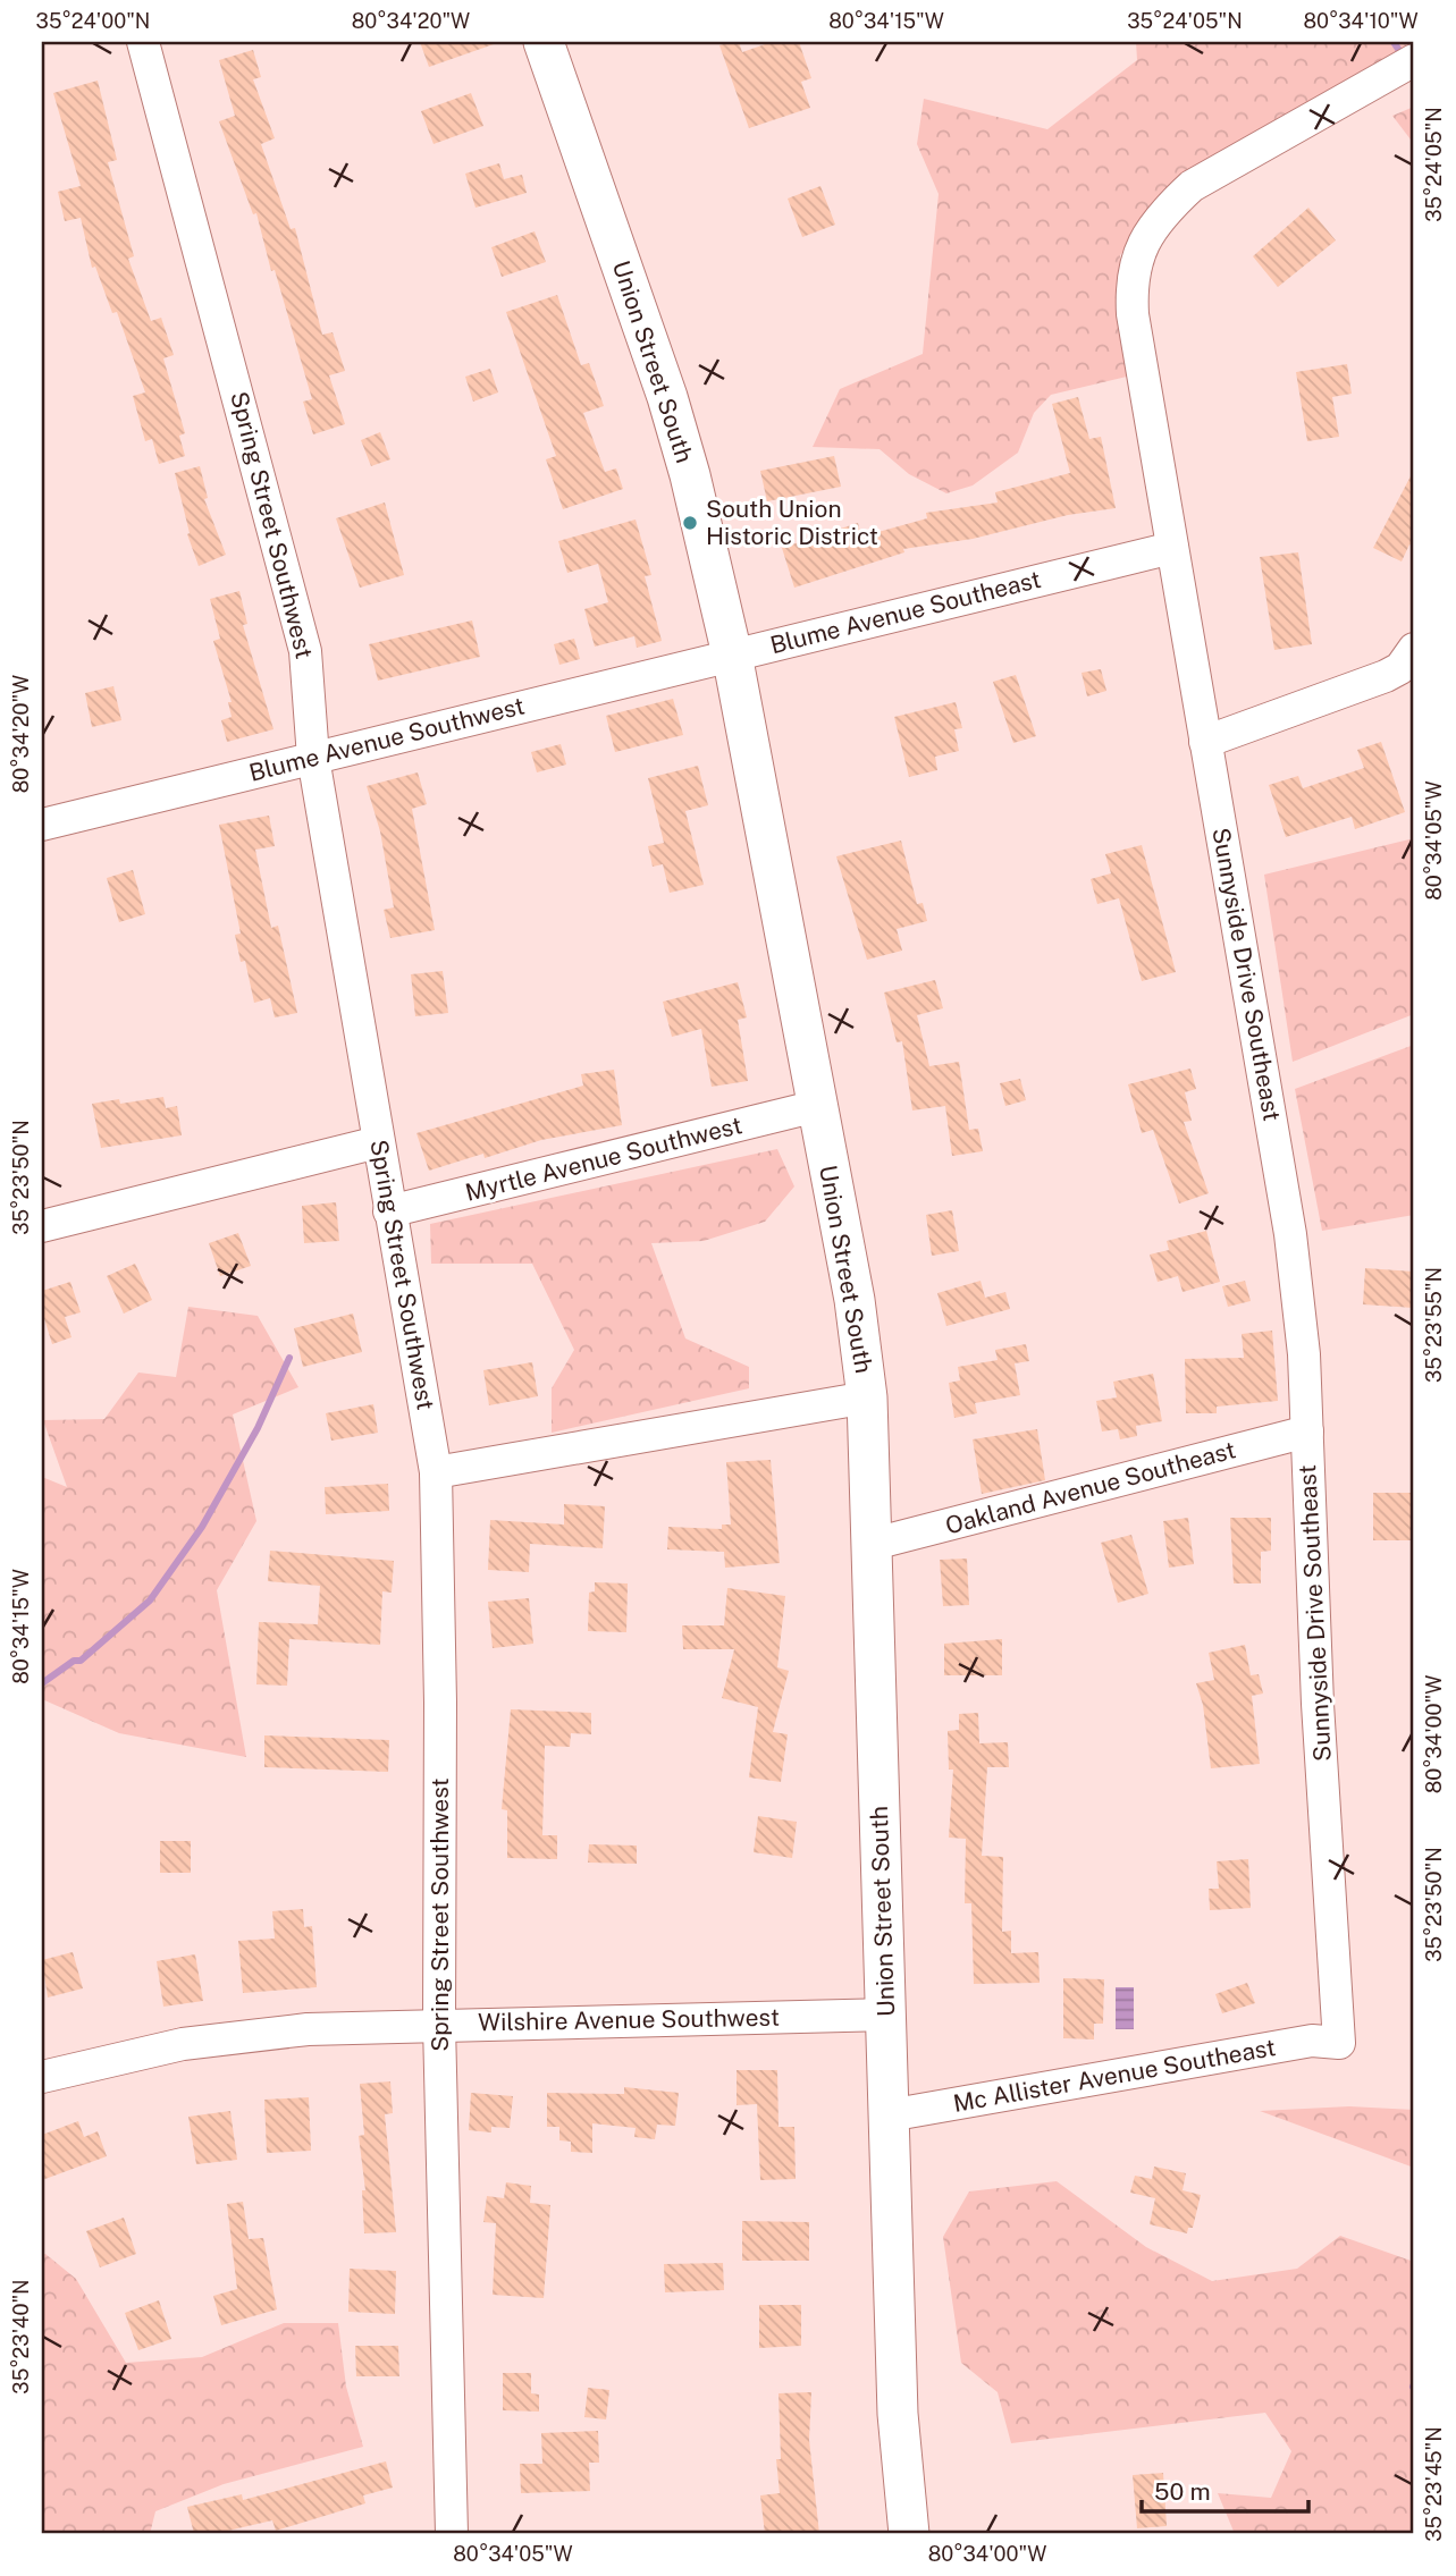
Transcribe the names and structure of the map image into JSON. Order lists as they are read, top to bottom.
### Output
{
  "streets": {
    "main road": ["Union Street South"],
    "street": [
      "Spring Street Southwest",
      "Blume Avenue Southeast",
      "Blume Avenue Southwest",
      "Sunnyside Drive Southeast",
      "Myrtle Avenue Southwest",
      "Oakland Avenue Southeast",
      "Wilshire Avenue Southwest",
      "Mc Allister Avenue Southeast"
    ]
  },
  "crossings": [
    ["Union Street South", "Blume Avenue Southeast"],
    ["Union Street South", "Blume Avenue Southwest"],
    ["Union Street South", "Myrtle Avenue Southwest"],
    ["Union Street South", "Oakland Avenue Southeast"],
    ["Union Street South", "Wilshire Avenue Southwest"],
    ["Union Street South", "Mc Allister Avenue Southeast"],
    ["Spring Street Southwest", "Blume Avenue Southwest"],
    ["Spring Street Southwest", "Myrtle Avenue Southwest"],
    ["Spring Street Southwest", "Wilshire Avenue Southwest"],
    ["Blume Avenue Southeast", "Blume Avenue Southwest"],
    ["Blume Avenue Southeast", "Sunnyside Drive Southeast"],
    ["Sunnyside Drive Southeast", "Oakland Avenue Southeast"],
    ["Sunnyside Drive Southeast", "Mc Allister Avenue Southeast"]
  ],
  "places": ["South Union Historic District"],
  "scale_bar": "50 m",
  "coordinates": [
    "35°24'00\"N",
    "80°34'20\"W",
    "80°34'15\"W",
    "35°24'05\"N",
    "80°34'10\"W",
    "80°34'05\"W",
    "35°23'50\"N",
    "35°23'55\"N",
    "80°34'00\"W",
    "35°23'40\"N",
    "35°23'45\"N"
  ]
}
